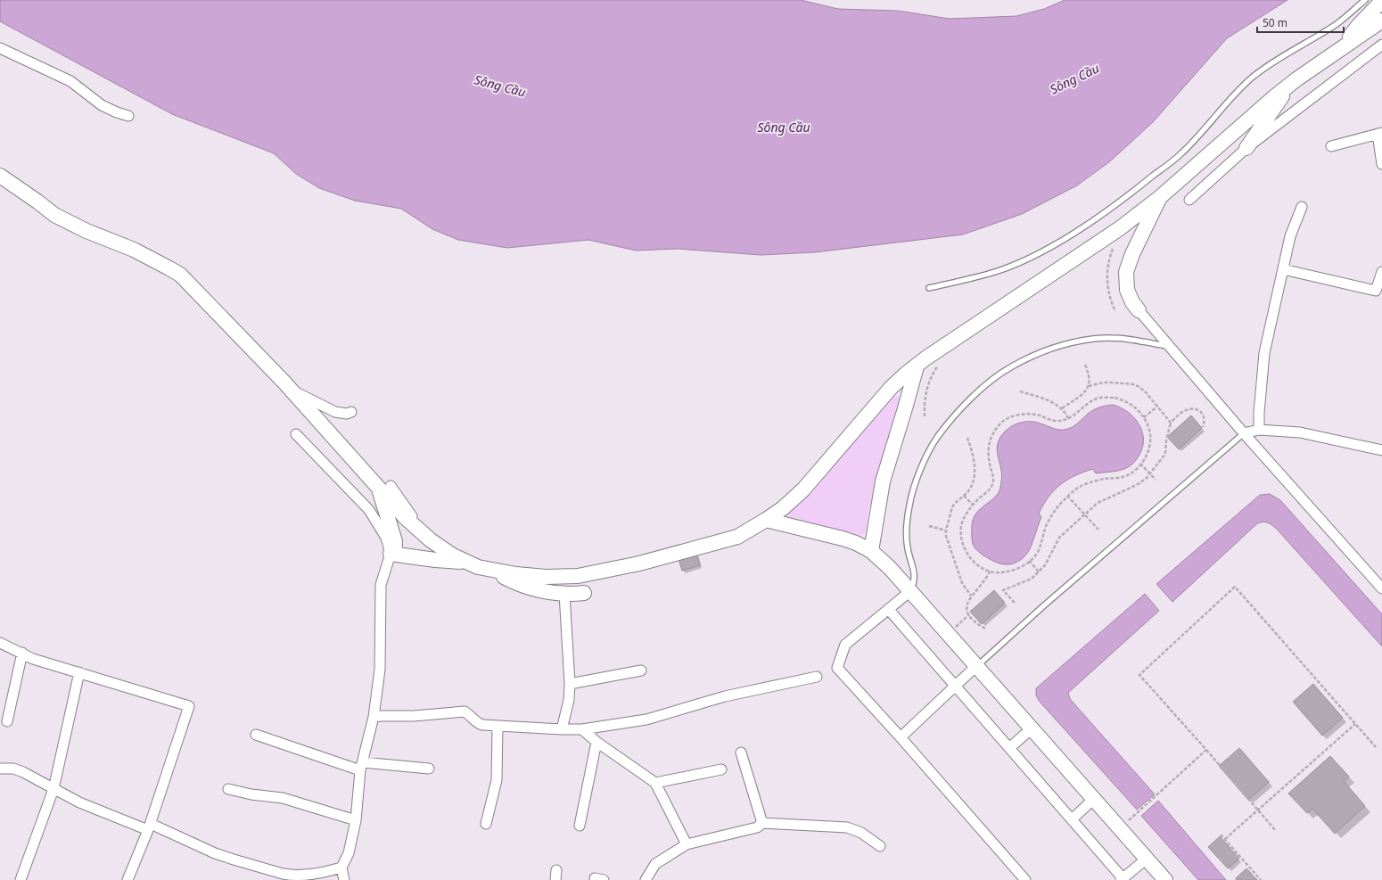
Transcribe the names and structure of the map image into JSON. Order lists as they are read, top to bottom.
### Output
{
  "water": ["Sông Cầu"],
  "scale_bar": "50 m"
}
